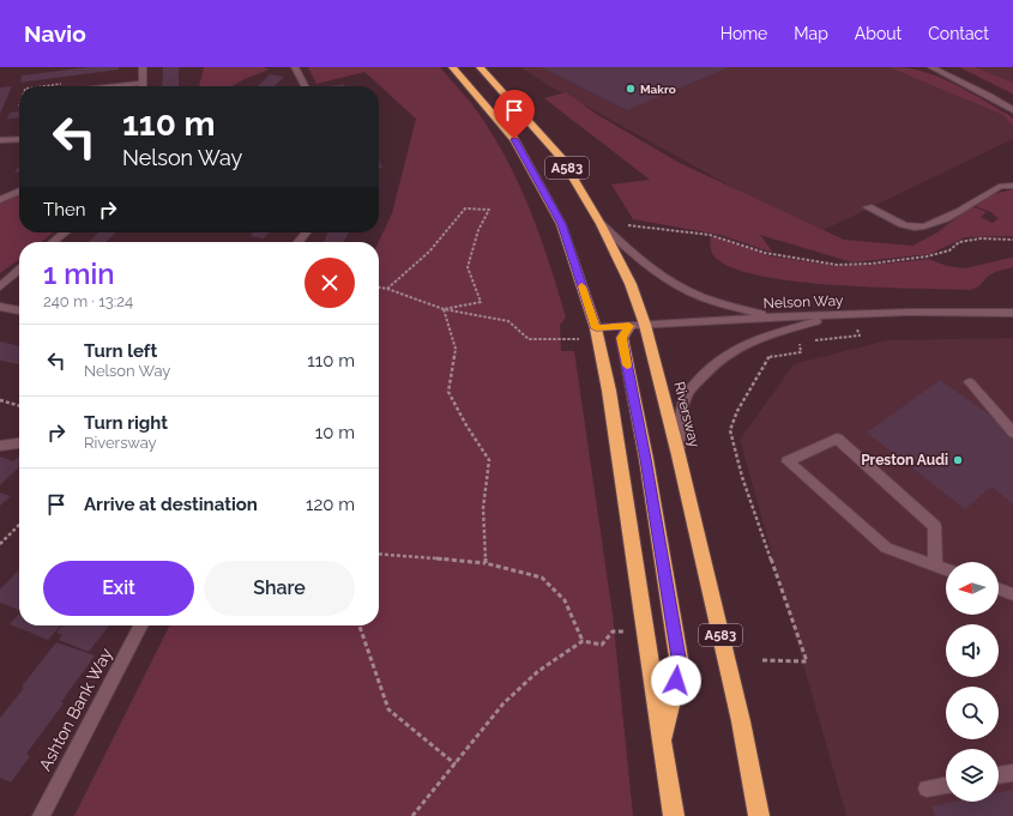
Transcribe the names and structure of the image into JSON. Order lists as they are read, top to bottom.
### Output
{
  "streets": {
    "highway": ["A583", "Riversway"],
    "street": ["Nelson Way", "Ashton Bank Way"]
  },
  "crossings": [
    ["A583", "Nelson Way"],
    ["A583", "Riversway"],
    ["Nelson Way", "Riversway"]
  ],
  "places": ["Makro", "Preston Audi"],
  "north": "left",
  "page": {
    "header": "Navio",
    "nav": [
      "Home",
      "Map",
      "About",
      "Contact"
    ],
    "turn": ["110 m", "Nelson Way"],
    "then": "Then",
    "heading": ["1 min", "240 m · 13:24"],
    "list": [
      {
        "name": "Turn left",
        "note": "Nelson Way",
        "value": "110 m"
      },
      {
        "name": "Turn right",
        "note": "Riversway",
        "value": "10 m"
      },
      {
        "name": "Arrive at destination",
        "value": "120 m"
      }
    ],
    "buttons": ["Exit", "Share"]
  }
}
